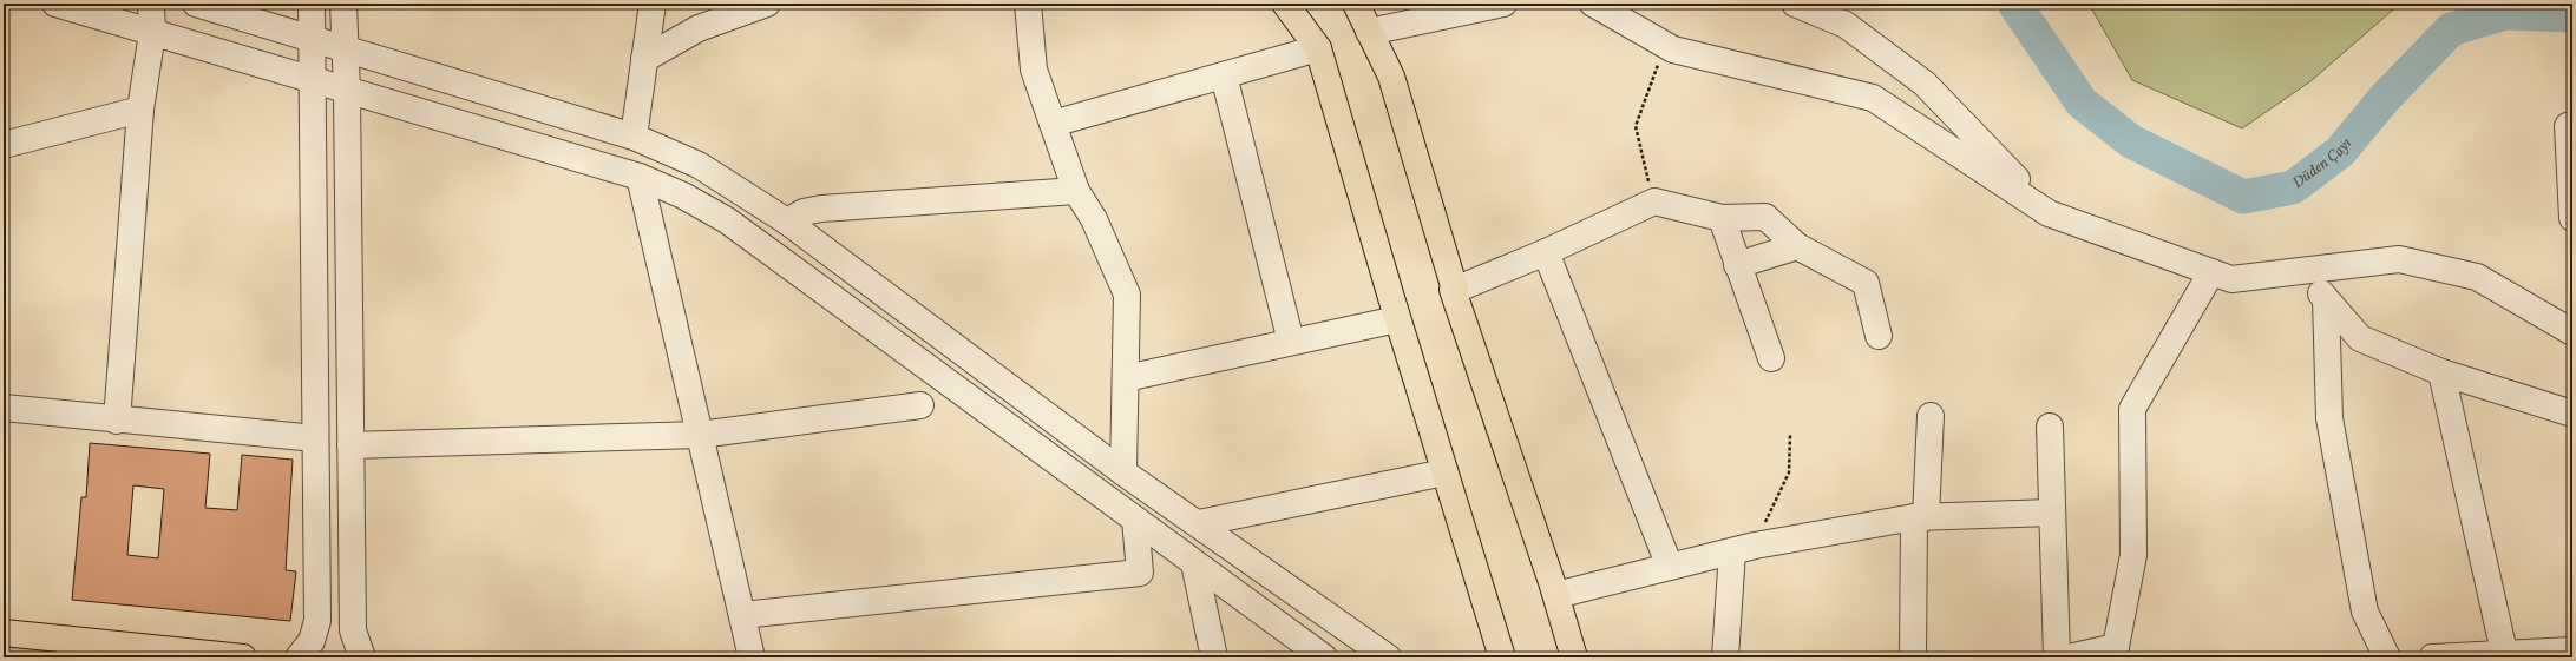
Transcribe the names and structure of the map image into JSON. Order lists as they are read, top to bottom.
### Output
{
  "water": ["Düden Çayı"]
}
